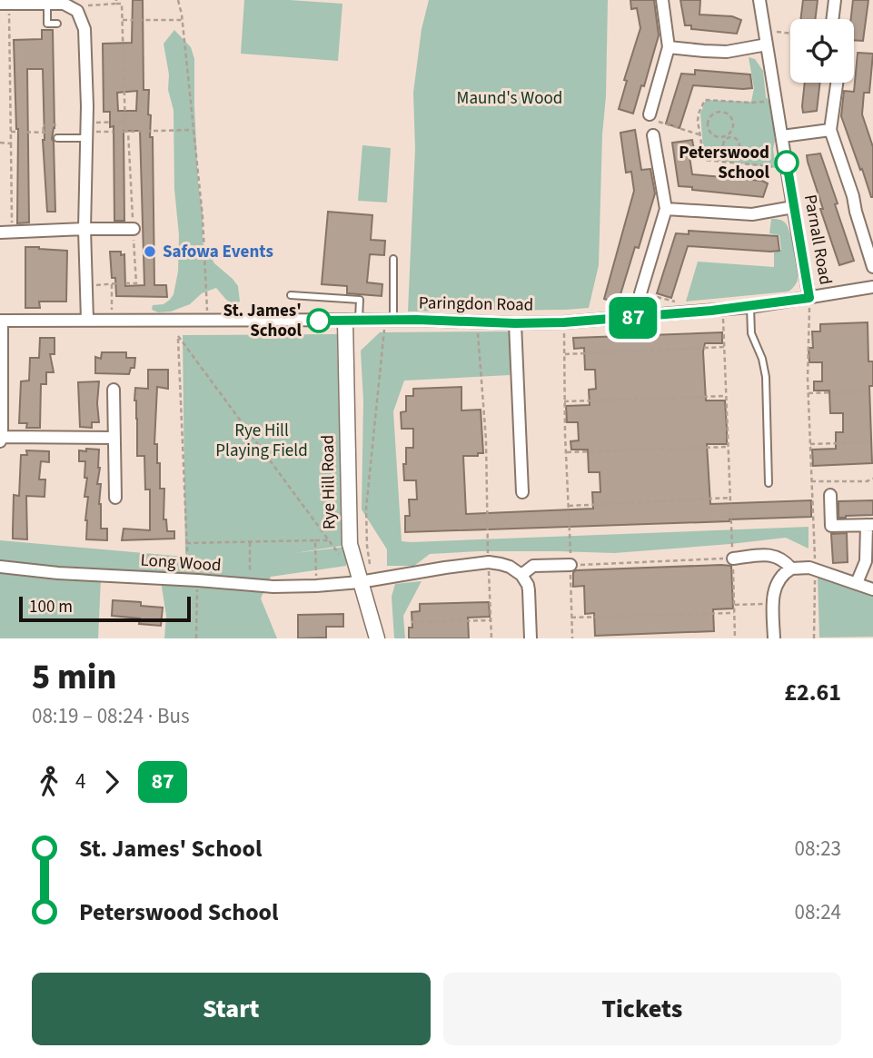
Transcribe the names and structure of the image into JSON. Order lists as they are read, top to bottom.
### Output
{
  "streets": {
    "street": [
      "Parnall Road",
      "Paringdon Road",
      "Rye Hill Road",
      "Long Wood"
    ]
  },
  "crossings": [
    ["Parnall Road", "Paringdon Road"],
    ["Paringdon Road", "Rye Hill Road"],
    ["Rye Hill Road", "Long Wood"]
  ],
  "parks": ["Maund's Wood", "Rye Hill Playing Field"],
  "places": ["Peterswood School", "Safowa Events", "St. James' School"],
  "lines": ["bus line 87"],
  "scale_bar": "100 m",
  "page": {
    "on_map": "87",
    "scale": "100 m",
    "heading": ["5 min", "08:19 – 08:24 · Bus", "£2.61"],
    "legs": ["4", "87"],
    "list": [
      {
        "name": "St. James' School",
        "value": "08:23"
      },
      {
        "name": "Peterswood School",
        "value": "08:24"
      }
    ],
    "buttons": ["Start", "Tickets"]
  }
}
